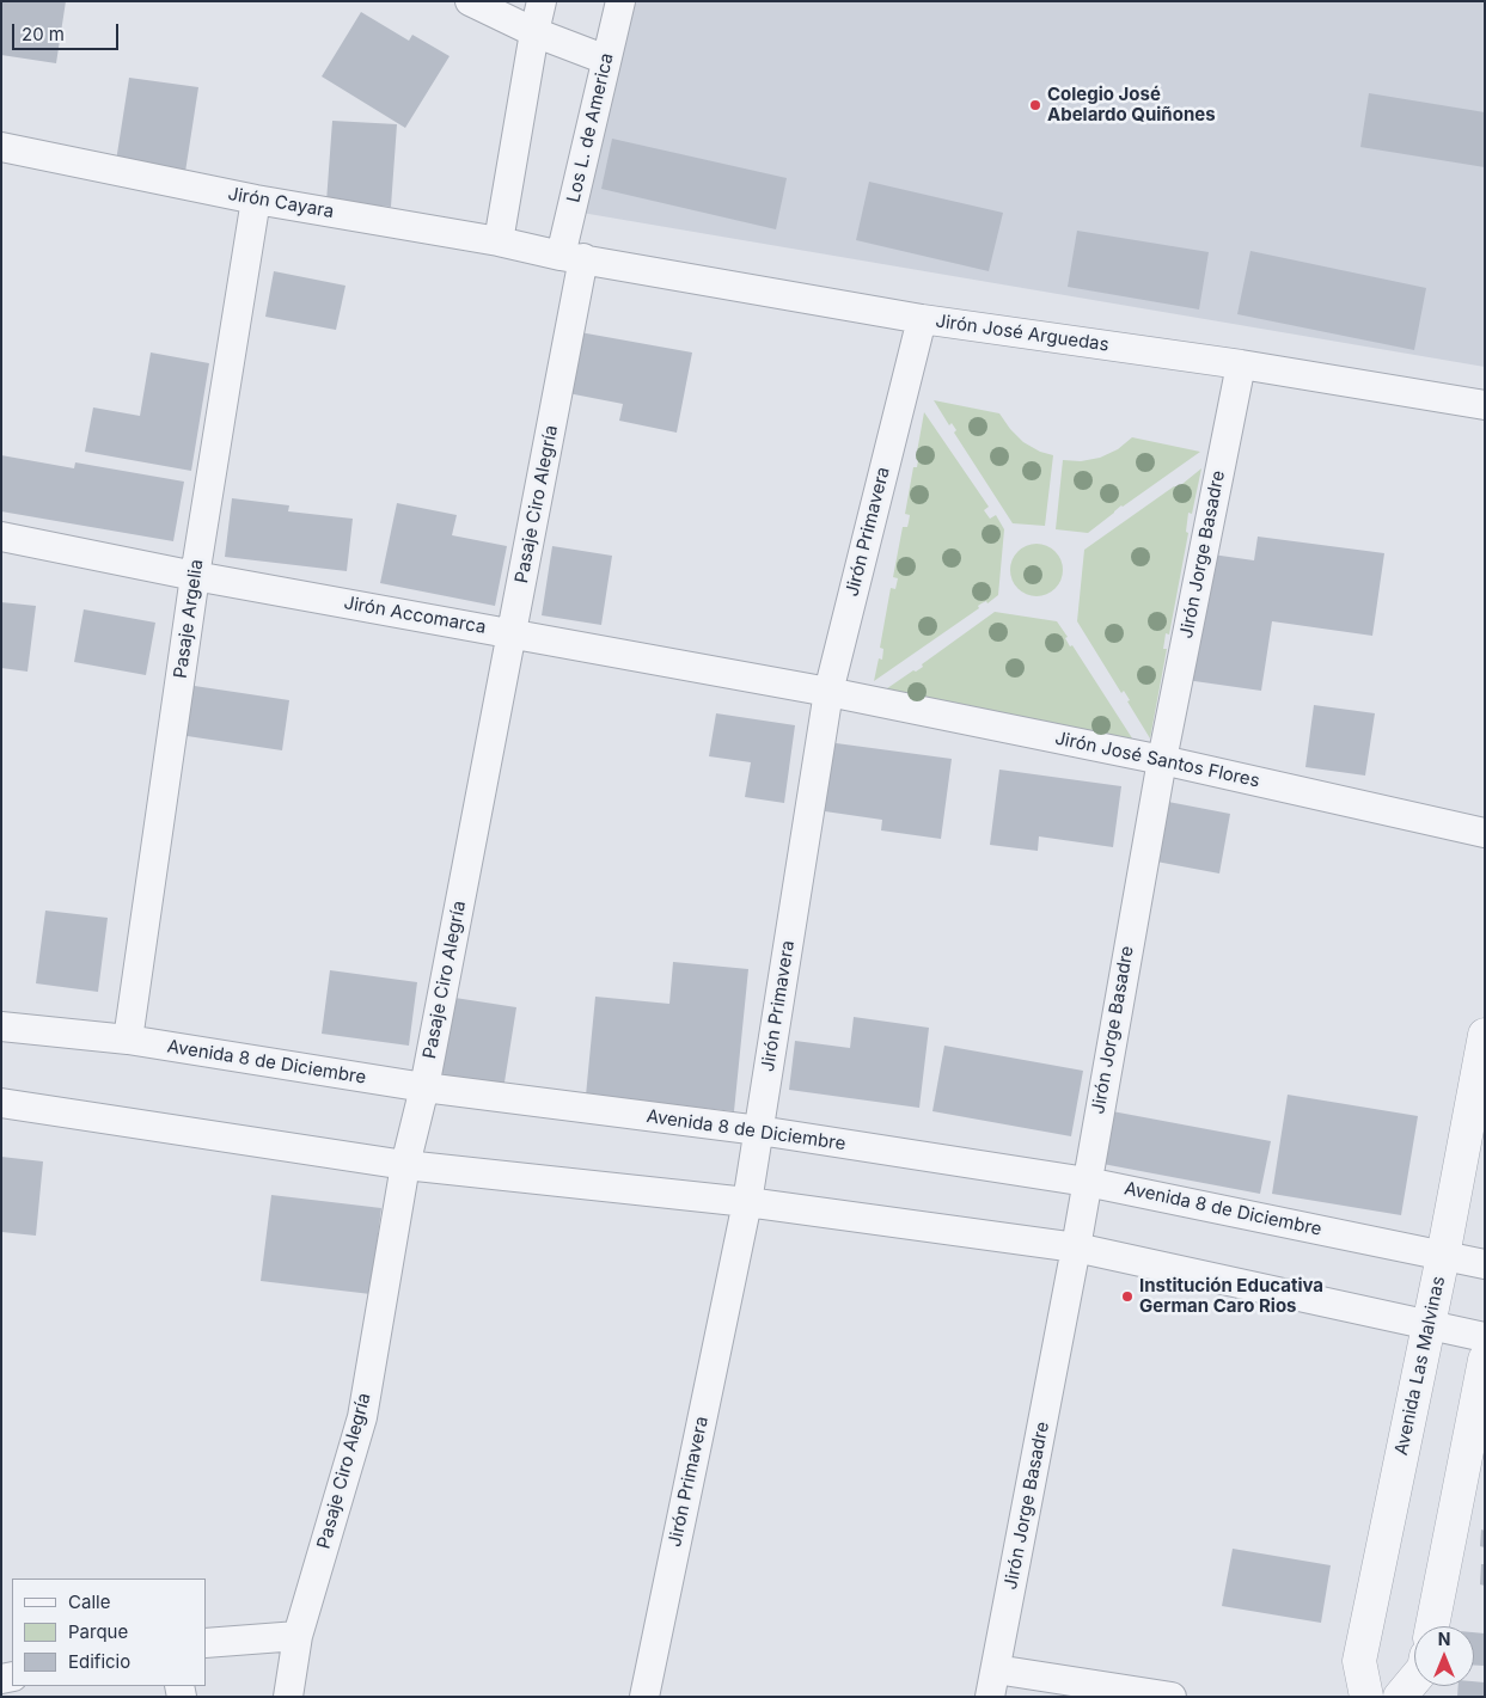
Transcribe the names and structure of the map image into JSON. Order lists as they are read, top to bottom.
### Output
{
  "streets": {
    "street": [
      "Los L. de America",
      "Jirón Cayara",
      "Jirón José Arguedas",
      "Pasaje Ciro Alegría",
      "Jirón Primavera",
      "Jirón Jorge Basadre",
      "Jirón Accomarca",
      "Pasaje Argelia",
      "Jirón José Santos Flores",
      "Avenida 8 de Diciembre",
      "Avenida Las Malvinas"
    ]
  },
  "crossings": [
    ["Los L. de America", "Jirón Cayara"],
    ["Los L. de America", "Jirón José Arguedas"],
    ["Los L. de America", "Pasaje Ciro Alegría"],
    ["Jirón Cayara", "Jirón José Arguedas"],
    ["Jirón Cayara", "Pasaje Ciro Alegría"],
    ["Jirón Cayara", "Pasaje Argelia"],
    ["Jirón José Arguedas", "Pasaje Ciro Alegría"],
    ["Jirón José Arguedas", "Jirón Primavera"],
    ["Jirón José Arguedas", "Jirón Jorge Basadre"],
    ["Pasaje Ciro Alegría", "Jirón Accomarca"],
    ["Pasaje Ciro Alegría", "Avenida 8 de Diciembre"],
    ["Jirón Primavera", "Jirón Accomarca"],
    ["Jirón Primavera", "Jirón José Santos Flores"],
    ["Jirón Primavera", "Avenida 8 de Diciembre"],
    ["Jirón Jorge Basadre", "Jirón José Santos Flores"],
    ["Jirón Jorge Basadre", "Avenida 8 de Diciembre"],
    ["Jirón Accomarca", "Pasaje Argelia"],
    ["Jirón Accomarca", "Jirón José Santos Flores"],
    ["Pasaje Argelia", "Avenida 8 de Diciembre"],
    ["Avenida 8 de Diciembre", "Avenida Las Malvinas"]
  ],
  "places": ["Colegio José Abelardo Quiñones", "Institución Educativa German Caro Rios"],
  "legend": ["Calle", "Parque", "Edificio"],
  "scale_bar": "20 m",
  "north": "top"
}
